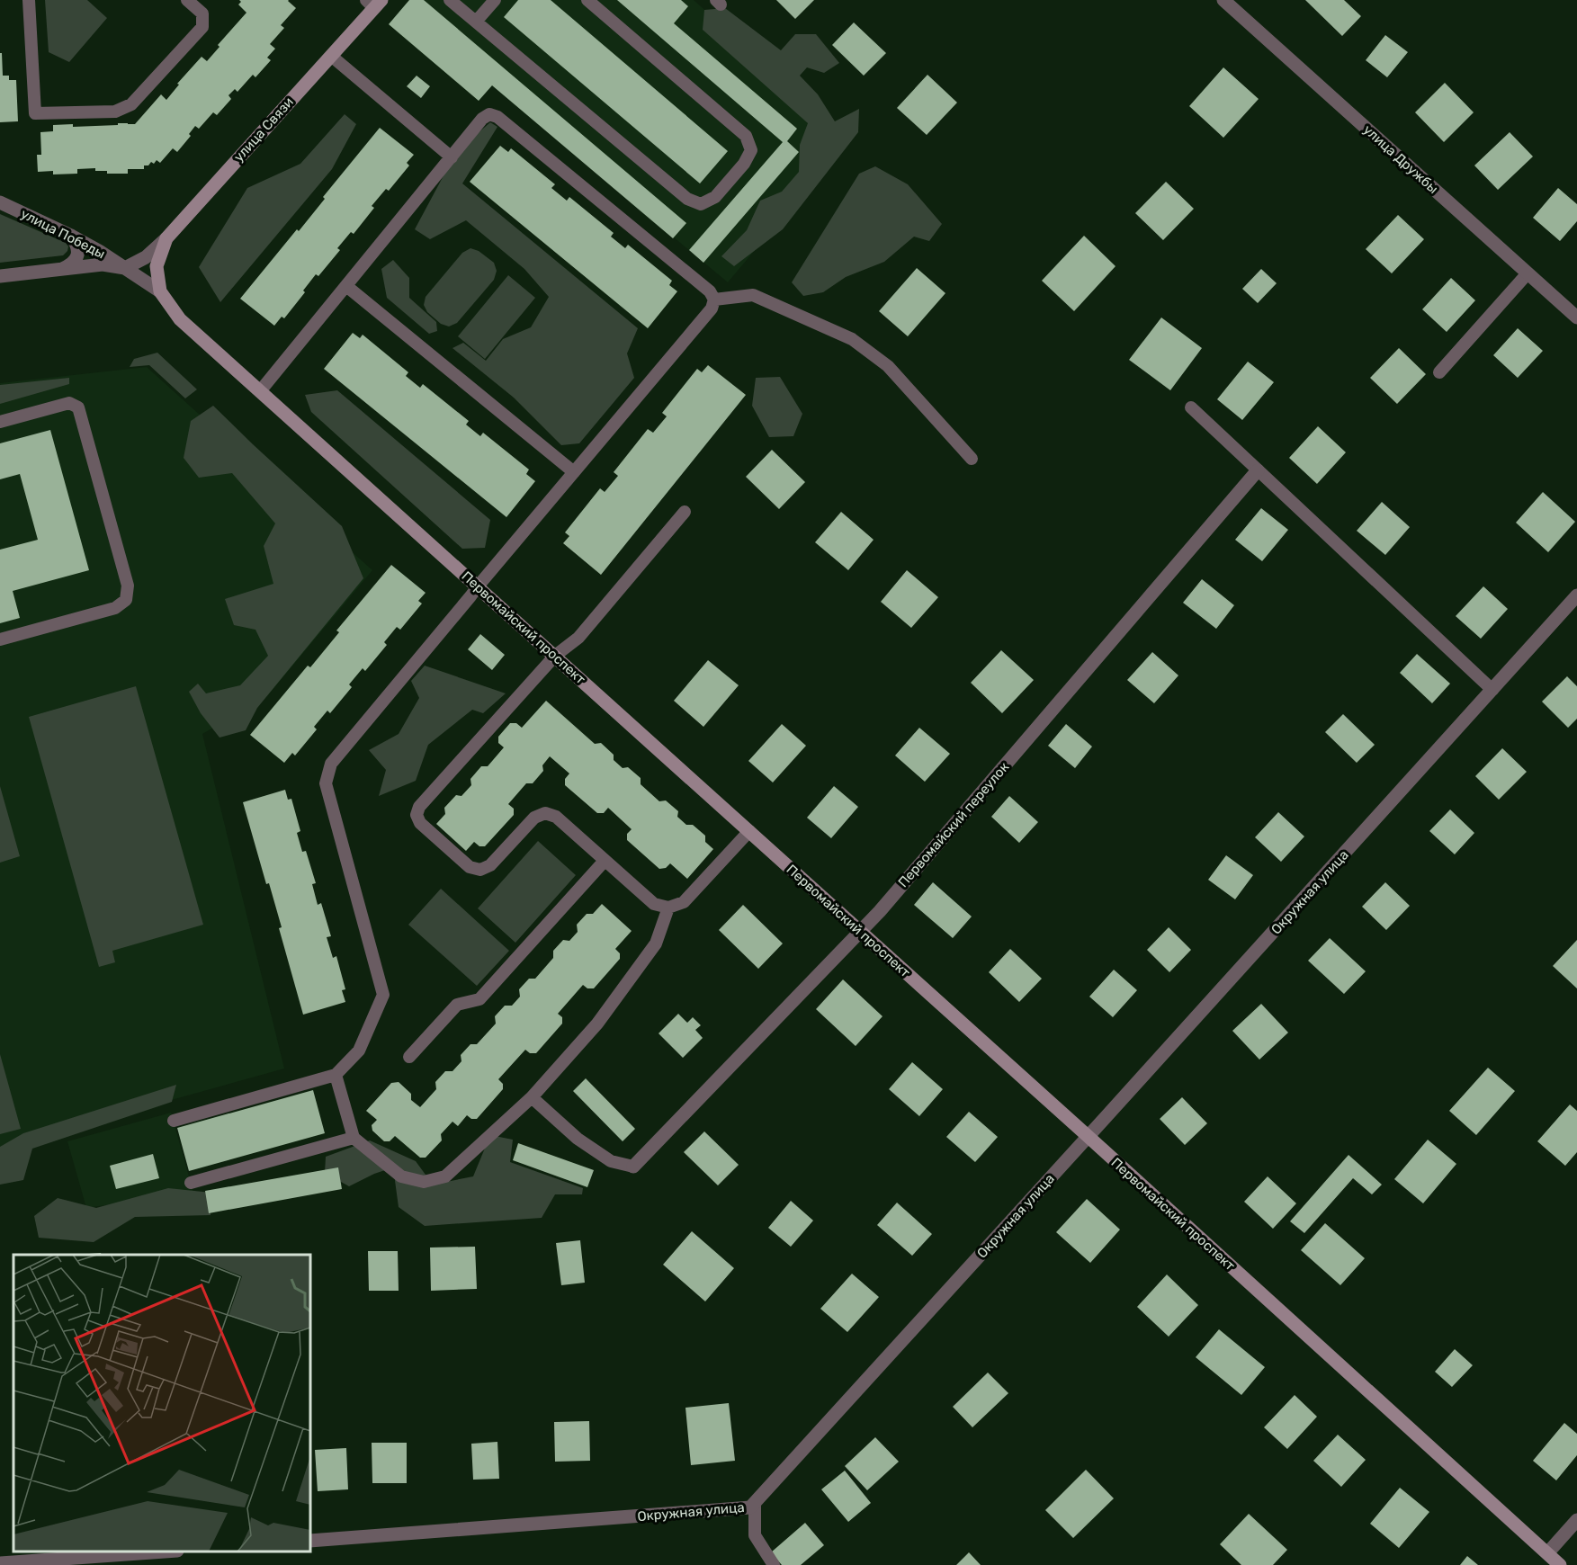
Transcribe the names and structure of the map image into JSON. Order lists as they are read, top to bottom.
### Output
{
  "streets": {
    "street": [
      "улица Связи",
      "улица Дружбы",
      "улица Победы",
      "Первомайский проспект",
      "Первомайский переулок",
      "Окружная улица"
    ]
  },
  "crossings": [
    ["улица Связи", "Первомайский проспект"],
    ["улица Победы", "Первомайский проспект"],
    ["Первомайский проспект", "Первомайский переулок"],
    ["Первомайский проспект", "Окружная улица"]
  ]
}
